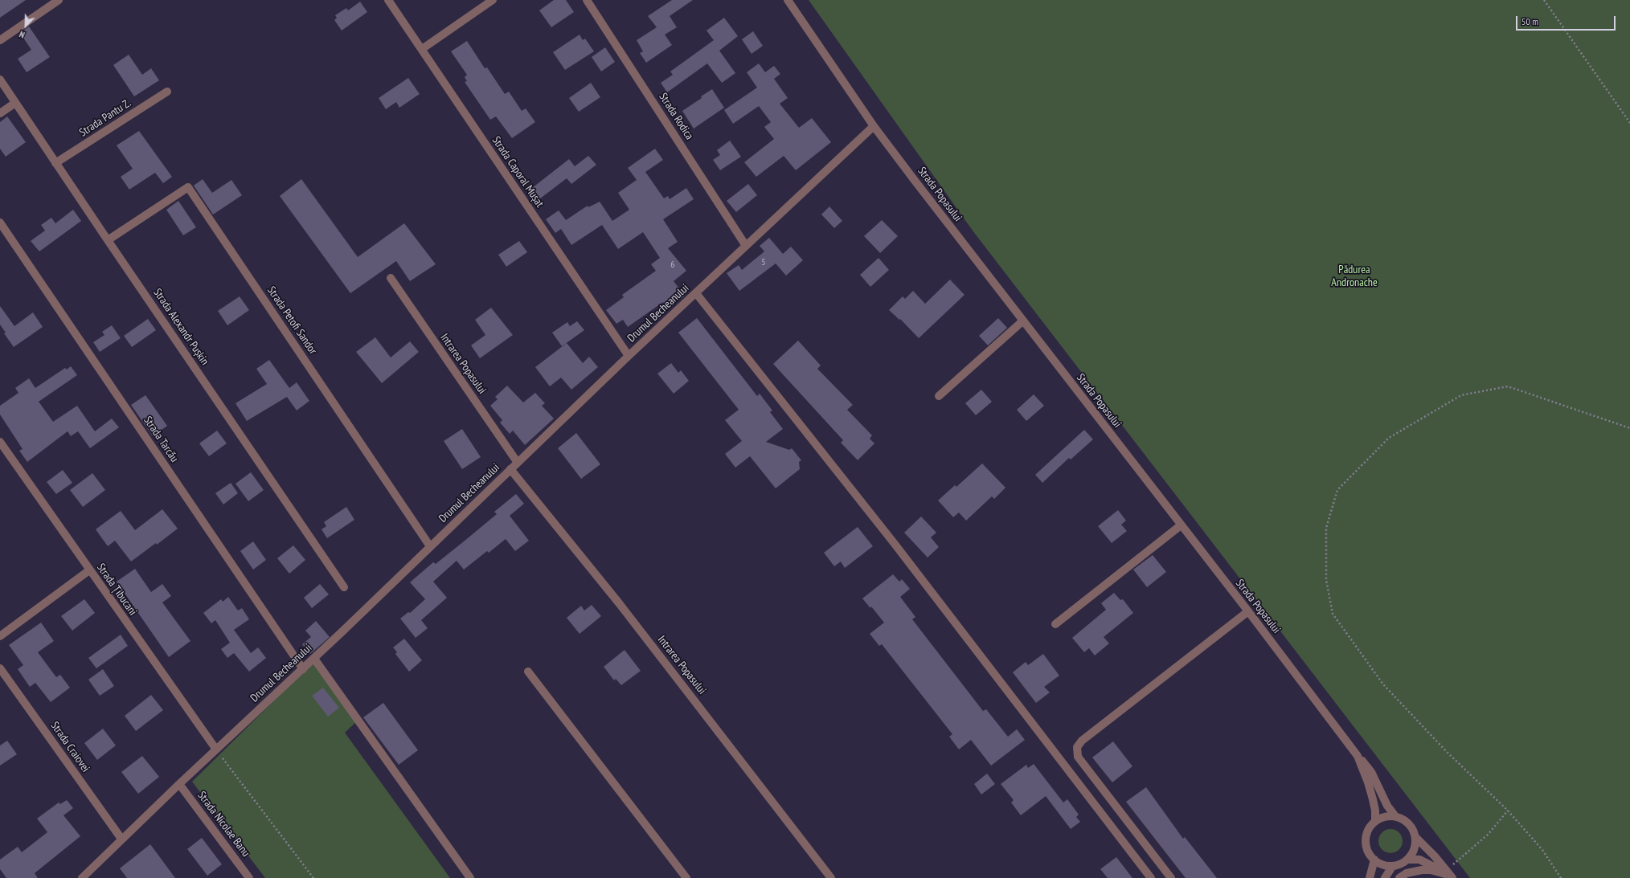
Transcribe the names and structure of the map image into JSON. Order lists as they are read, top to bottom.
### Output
{
  "streets": {
    "street": [
      "Strada Rodica",
      "Strada Pantu Z.",
      "Strada Caporal Mușat",
      "Strada Popasului",
      "Drumul Becheanului",
      "Strada Petofi Sandor",
      "Strada Alexandr Pușkin",
      "Intrarea Popasului",
      "Strada Tarcău",
      "Strada Țibucani",
      "Strada Craiovei",
      "Strada Nicolae Banu"
    ]
  },
  "crossings": [
    ["Strada Rodica", "Drumul Becheanului"],
    ["Strada Pantu Z.", "Strada Alexandr Pușkin"],
    ["Strada Caporal Mușat", "Drumul Becheanului"],
    ["Strada Popasului", "Drumul Becheanului"],
    ["Drumul Becheanului", "Strada Petofi Sandor"],
    ["Drumul Becheanului", "Intrarea Popasului"],
    ["Drumul Becheanului", "Strada Tarcău"],
    ["Drumul Becheanului", "Strada Țibucani"],
    ["Drumul Becheanului", "Strada Craiovei"],
    ["Drumul Becheanului", "Strada Nicolae Banu"],
    ["Strada Petofi Sandor", "Strada Alexandr Pușkin"]
  ],
  "parks": ["Pădurea Andronache"],
  "house_numbers": ["5", "6"],
  "scale_bar": "50 m",
  "north": "bottom left"
}
